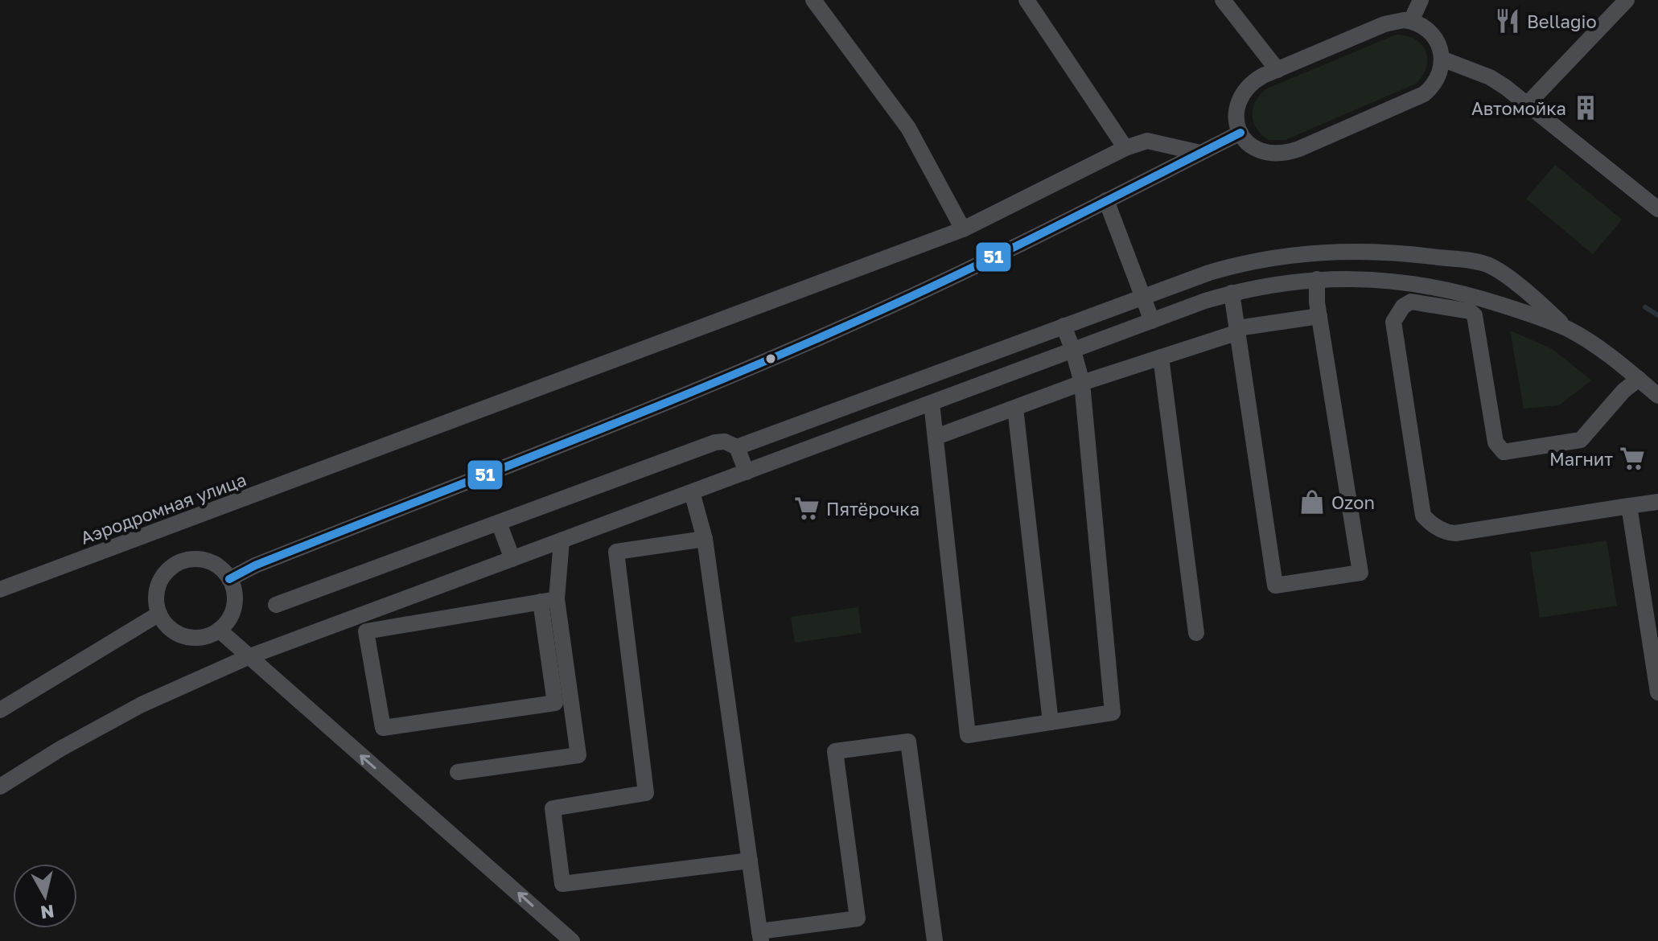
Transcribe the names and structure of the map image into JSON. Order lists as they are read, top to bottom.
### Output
{
  "streets": {
    "street": ["Аэродромная улица"]
  },
  "places": {
    "restaurant": ["Bellagio"],
    "building": ["Автомойка"],
    "supermarket": ["Магнит", "Пятёрочка"],
    "shop": ["Ozon"]
  },
  "lines": ["transit line 51"],
  "north": "bottom"
}
